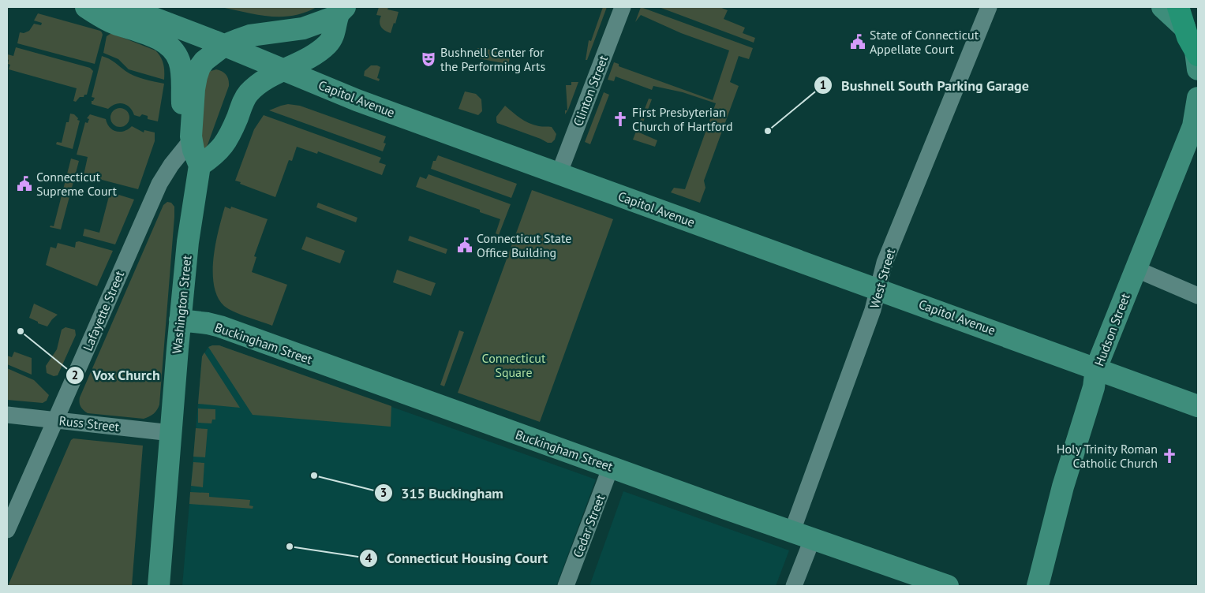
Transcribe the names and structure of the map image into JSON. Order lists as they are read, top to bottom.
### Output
{
  "streets": {
    "main road": [
      "Capitol Avenue",
      "Washington Street",
      "Hudson Street",
      "Buckingham Street"
    ],
    "street": [
      "Clinton Street",
      "West Street",
      "Lafayette Street",
      "Russ Street",
      "Cedar Street"
    ]
  },
  "crossings": [
    ["Clinton Street", "Capitol Avenue"],
    ["Capitol Avenue", "West Street"],
    ["Capitol Avenue", "Washington Street"],
    ["Capitol Avenue", "Hudson Street"],
    ["West Street", "Buckingham Street"],
    ["Washington Street", "Lafayette Street"],
    ["Washington Street", "Buckingham Street"],
    ["Washington Street", "Russ Street"],
    ["Lafayette Street", "Russ Street"],
    ["Buckingham Street", "Cedar Street"]
  ],
  "parks": ["Connecticut Square"],
  "places": {
    "public building": ["State of Connecticut Appellate Court", "Connecticut Supreme Court", "Connecticut State Office Building"],
    "theatre": ["Bushnell Center for the Performing Arts"],
    "church": ["First Presbyterian Church of Hartford", "Holy Trinity Roman Catholic Church"],
    "other": [
      "Bushnell South Parking Garage",
      "Vox Church",
      "315 Buckingham",
      "Connecticut Housing Court"
    ]
  }
}
